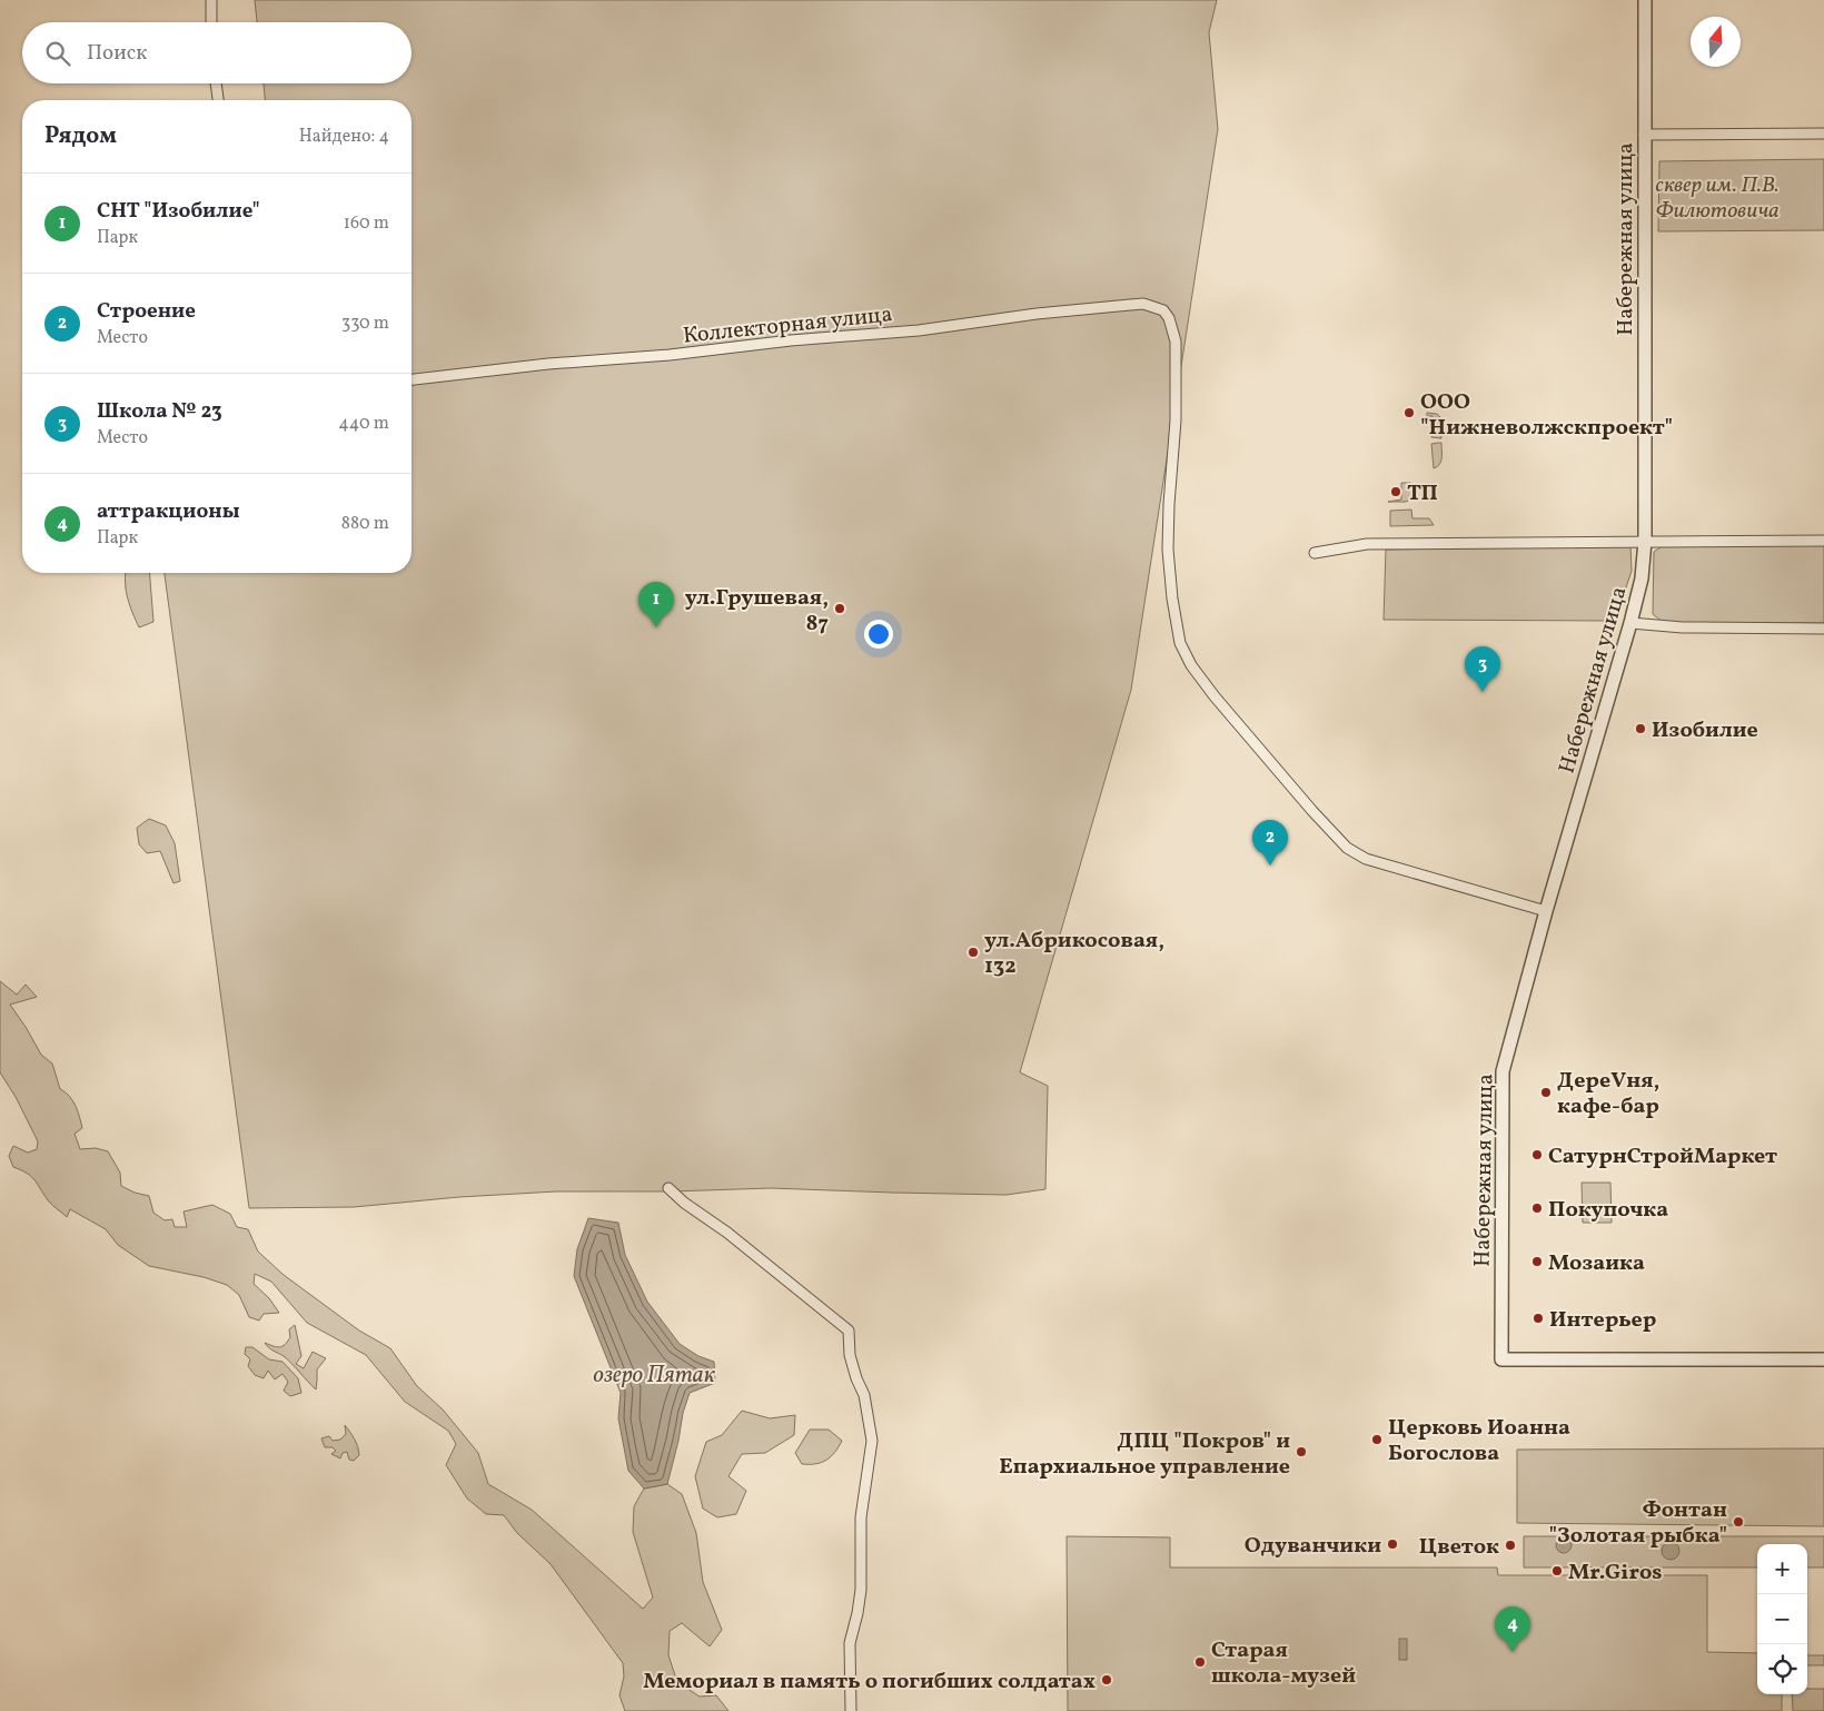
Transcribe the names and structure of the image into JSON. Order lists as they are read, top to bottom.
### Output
{
  "streets": {
    "street": ["Набережная улица", "Коллекторная улица"]
  },
  "crossings": [
    ["Набережная улица", "Коллекторная улица"]
  ],
  "water": ["озеро Пятак"],
  "parks": ["сквер им. П.В. Филютовича"],
  "places": [
    "ООО \"Нижневолжскпроект\"",
    "ТП",
    "ул.Грушевая, 87",
    "Изобилие",
    "ул.Абрикосовая, 132",
    "ДереVня, кафе-бар",
    "СатурнСтройМаркет",
    "Покупочка",
    "Мозаика",
    "Интерьер",
    "Церковь Иоанна Богослова",
    "ДПЦ \"Покров\" и Епархиальное управление",
    "Фонтан \"Золотая рыбка\"",
    "Одуванчики",
    "Цветок",
    "Mr.Giros",
    "Старая школа-музей",
    "Мемориал в память о погибших солдатах"
  ],
  "north": "top",
  "page": {
    "search": "Поиск",
    "heading": ["Рядом", "Найдено: 4"],
    "list": [
      {
        "mark": "1",
        "name": "СНТ \"Изобилие\"",
        "note": "Парк",
        "value": "160 m"
      },
      {
        "mark": "2",
        "name": "Строение",
        "note": "Место",
        "value": "330 m"
      },
      {
        "mark": "3",
        "name": "Школа № 23",
        "note": "Место",
        "value": "440 m"
      },
      {
        "mark": "4",
        "name": "аттракционы",
        "note": "Парк",
        "value": "880 m"
      }
    ],
    "pins": [
      "1",
      "3",
      "2",
      "4"
    ],
    "map_buttons": ["+", "−"]
  }
}
